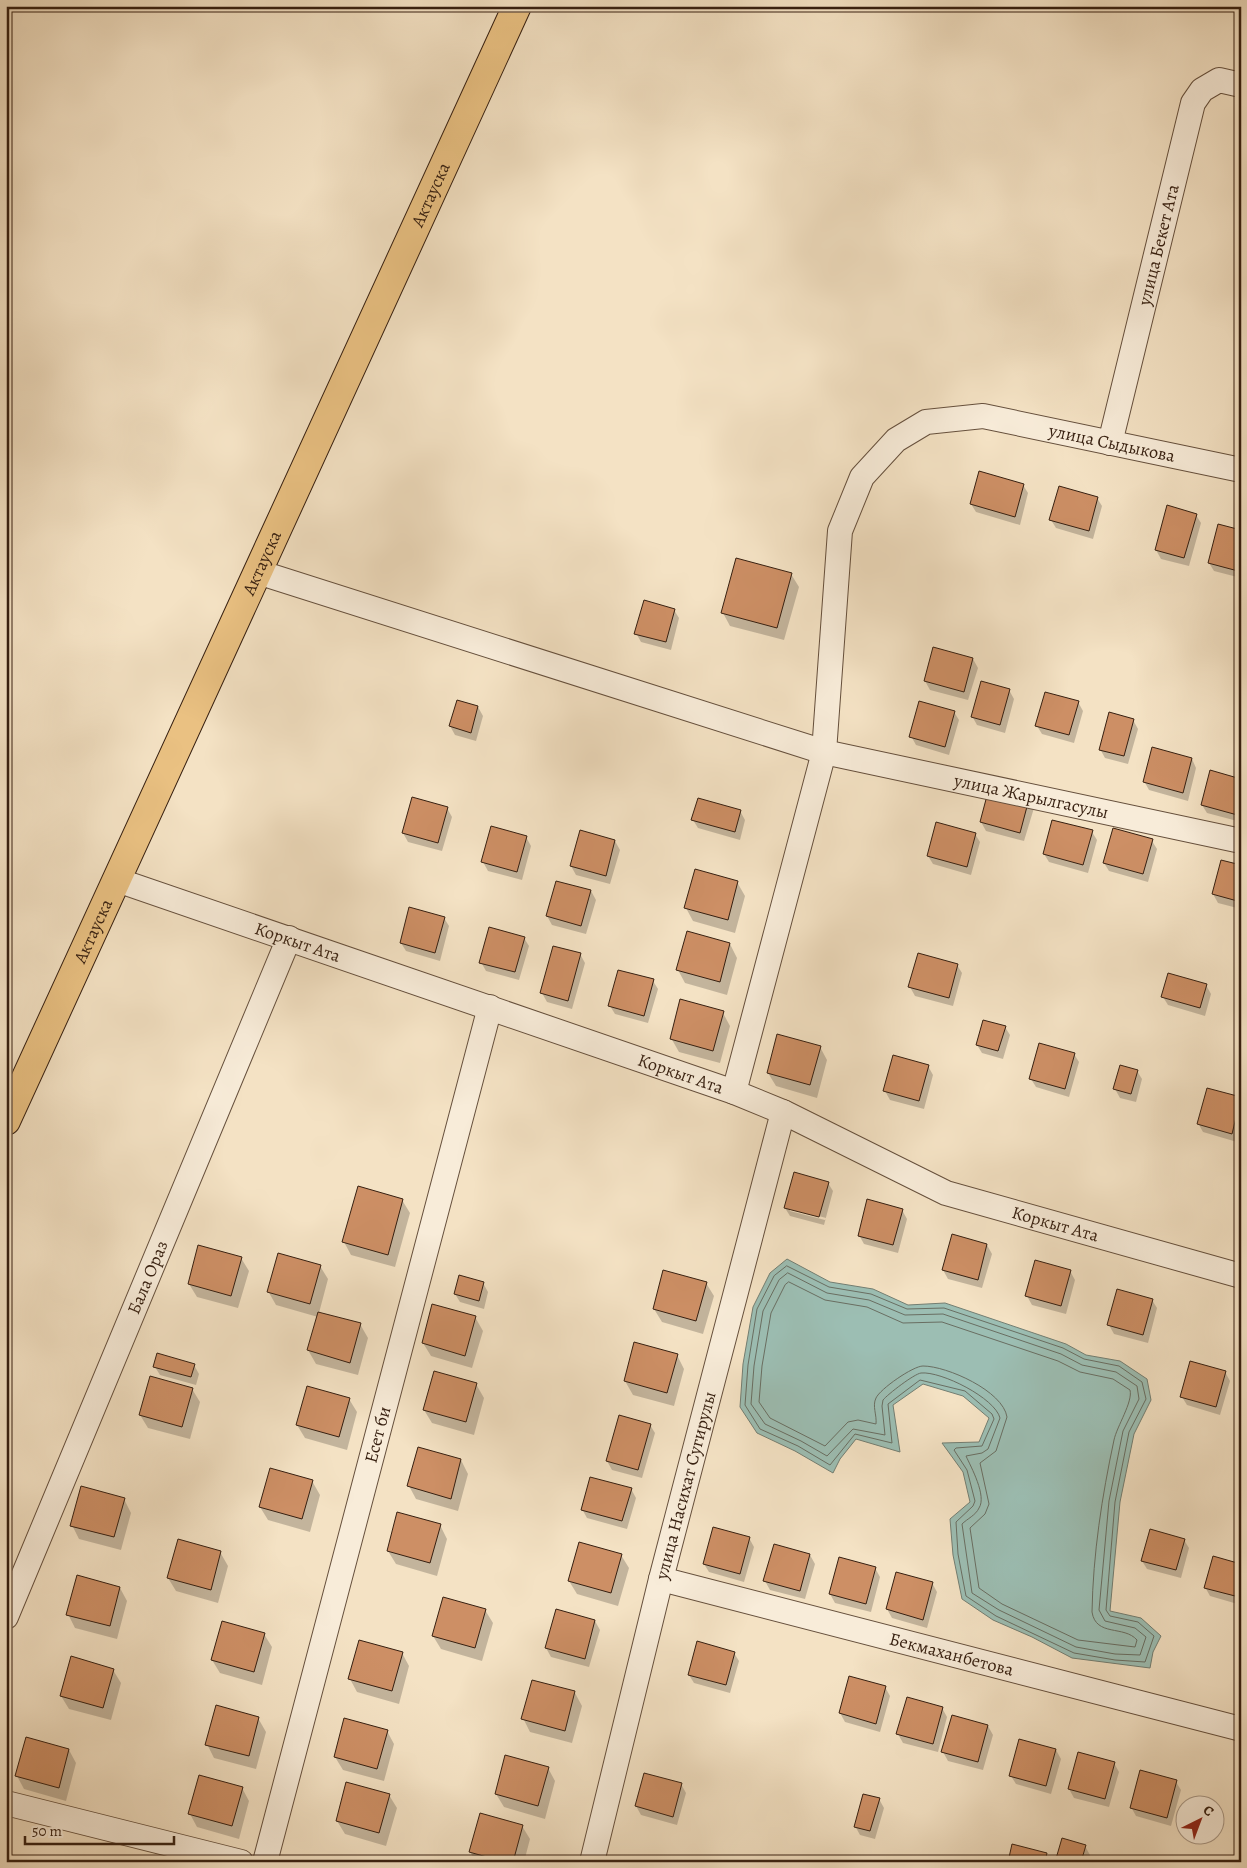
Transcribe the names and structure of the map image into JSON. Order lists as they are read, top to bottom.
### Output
{
  "streets": {
    "main road": ["Актауска"],
    "street": [
      "улица Бекет Ата",
      "улица Сыдыкова",
      "улица Жарылгасулы",
      "Коркыт Ата",
      "Бала Ораз",
      "Есет би",
      "улица Насихат Сугирулы",
      "Бекмаханбетова"
    ]
  },
  "crossings": [
    ["Актауска", "улица Жарылгасулы"],
    ["Актауска", "Коркыт Ата"],
    ["улица Бекет Ата", "улица Сыдыкова"],
    ["улица Сыдыкова", "улица Жарылгасулы"],
    ["улица Сыдыкова", "Коркыт Ата"],
    ["Коркыт Ата", "Бала Ораз"],
    ["Коркыт Ата", "Есет би"],
    ["Коркыт Ата", "улица Насихат Сугирулы"],
    ["улица Насихат Сугирулы", "Бекмаханбетова"]
  ],
  "scale_bar": "50 m",
  "north": "top right"
}
